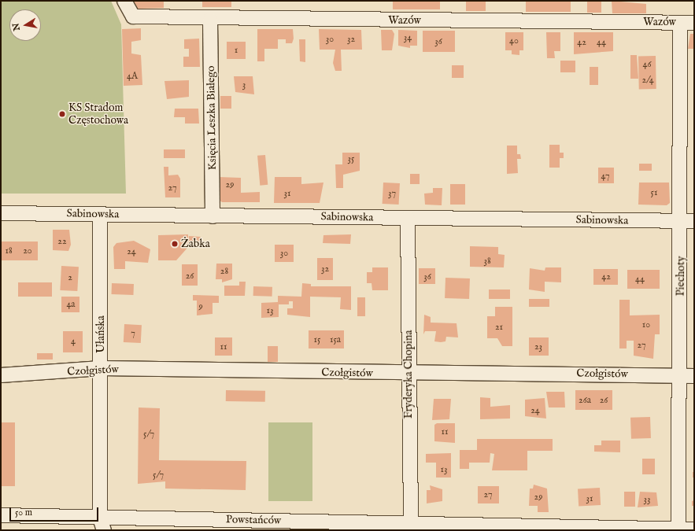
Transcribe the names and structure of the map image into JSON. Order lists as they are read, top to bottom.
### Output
{
  "streets": {
    "street": [
      "Wazów",
      "Księcia Leszka Białego",
      "Sabinowska",
      "Piechoty",
      "Ułańska",
      "Czołgistów",
      "Fryderyka Chopina",
      "Powstańców"
    ]
  },
  "crossings": [
    ["Wazów", "Księcia Leszka Białego"],
    ["Wazów", "Piechoty"],
    ["Księcia Leszka Białego", "Sabinowska"],
    ["Sabinowska", "Piechoty"],
    ["Sabinowska", "Ułańska"],
    ["Sabinowska", "Fryderyka Chopina"],
    ["Piechoty", "Czołgistów"],
    ["Piechoty", "Powstańców"],
    ["Ułańska", "Czołgistów"],
    ["Ułańska", "Powstańców"],
    ["Czołgistów", "Fryderyka Chopina"],
    ["Fryderyka Chopina", "Powstańców"]
  ],
  "places": ["KS Stradom Częstochowa", "Żabka"],
  "house_numbers": [
    "34",
    "30",
    "32",
    "40",
    "36",
    "42",
    "44",
    "1",
    "46",
    "4A",
    "2/4",
    "3",
    "35",
    "47",
    "29",
    "27",
    "51",
    "31",
    "37",
    "22",
    "18",
    "20",
    "24",
    "30",
    "38",
    "32",
    "28",
    "26",
    "36",
    "42",
    "2",
    "44",
    "4a",
    "9",
    "13",
    "10",
    "21",
    "7",
    "15",
    "15a",
    "4",
    "27",
    "11",
    "23",
    "26a",
    "26",
    "24",
    "11",
    "5/7",
    "13",
    "5/7",
    "27",
    "29",
    "31",
    "33"
  ],
  "scale_bar": "50 m",
  "north": "left"
}
